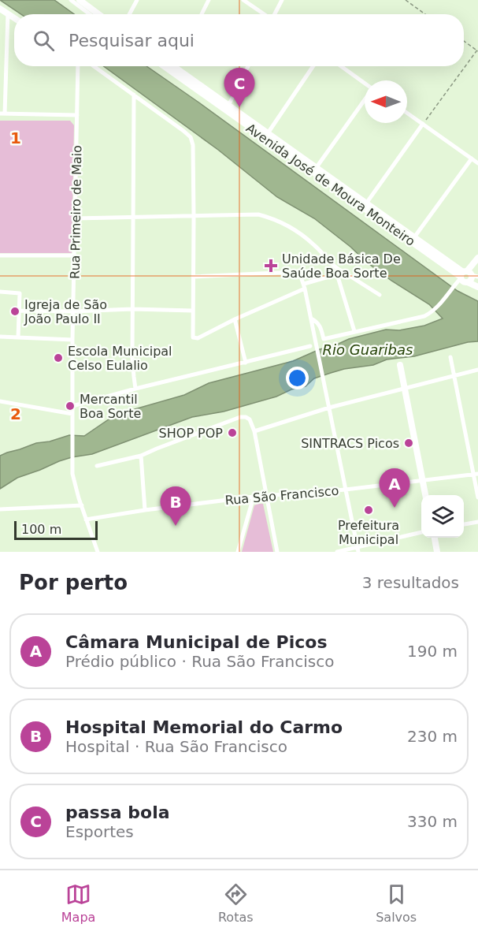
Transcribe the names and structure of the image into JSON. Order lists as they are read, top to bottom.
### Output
{
  "streets": {
    "main road": ["Avenida José de Moura Monteiro"],
    "street": ["Rua Primeiro de Maio", "Rua São Francisco"]
  },
  "crossings": [
    ["Rua Primeiro de Maio", "Rua São Francisco"]
  ],
  "water": ["Rio Guaribas"],
  "places": {
    "health": ["Unidade Básica De Saúde Boa Sorte"],
    "other": [
      "Igreja de São João Paulo II",
      "Escola Municipal Celso Eulalio",
      "Mercantil Boa Sorte",
      "SHOP POP",
      "SINTRACS Picos",
      "Prefeitura Municipal"
    ]
  },
  "scale_bar": "100 m",
  "north": "left",
  "page": {
    "search": "Pesquisar aqui",
    "pins": ["C", "A", "B"],
    "scale": "100 m",
    "heading": ["Por perto", "3 resultados"],
    "list": [
      {
        "mark": "A",
        "name": "Câmara Municipal de Picos",
        "note": "Prédio público · Rua São Francisco",
        "value": "190 m"
      },
      {
        "mark": "B",
        "name": "Hospital Memorial do Carmo",
        "note": "Hospital · Rua São Francisco",
        "value": "230 m"
      },
      {
        "mark": "C",
        "name": "passa bola",
        "note": "Esportes",
        "value": "330 m"
      }
    ],
    "nav": ["Mapa", "Rotas", "Salvos"]
  },
  "grid": {
    "rows": ["1", "2"]
  }
}
